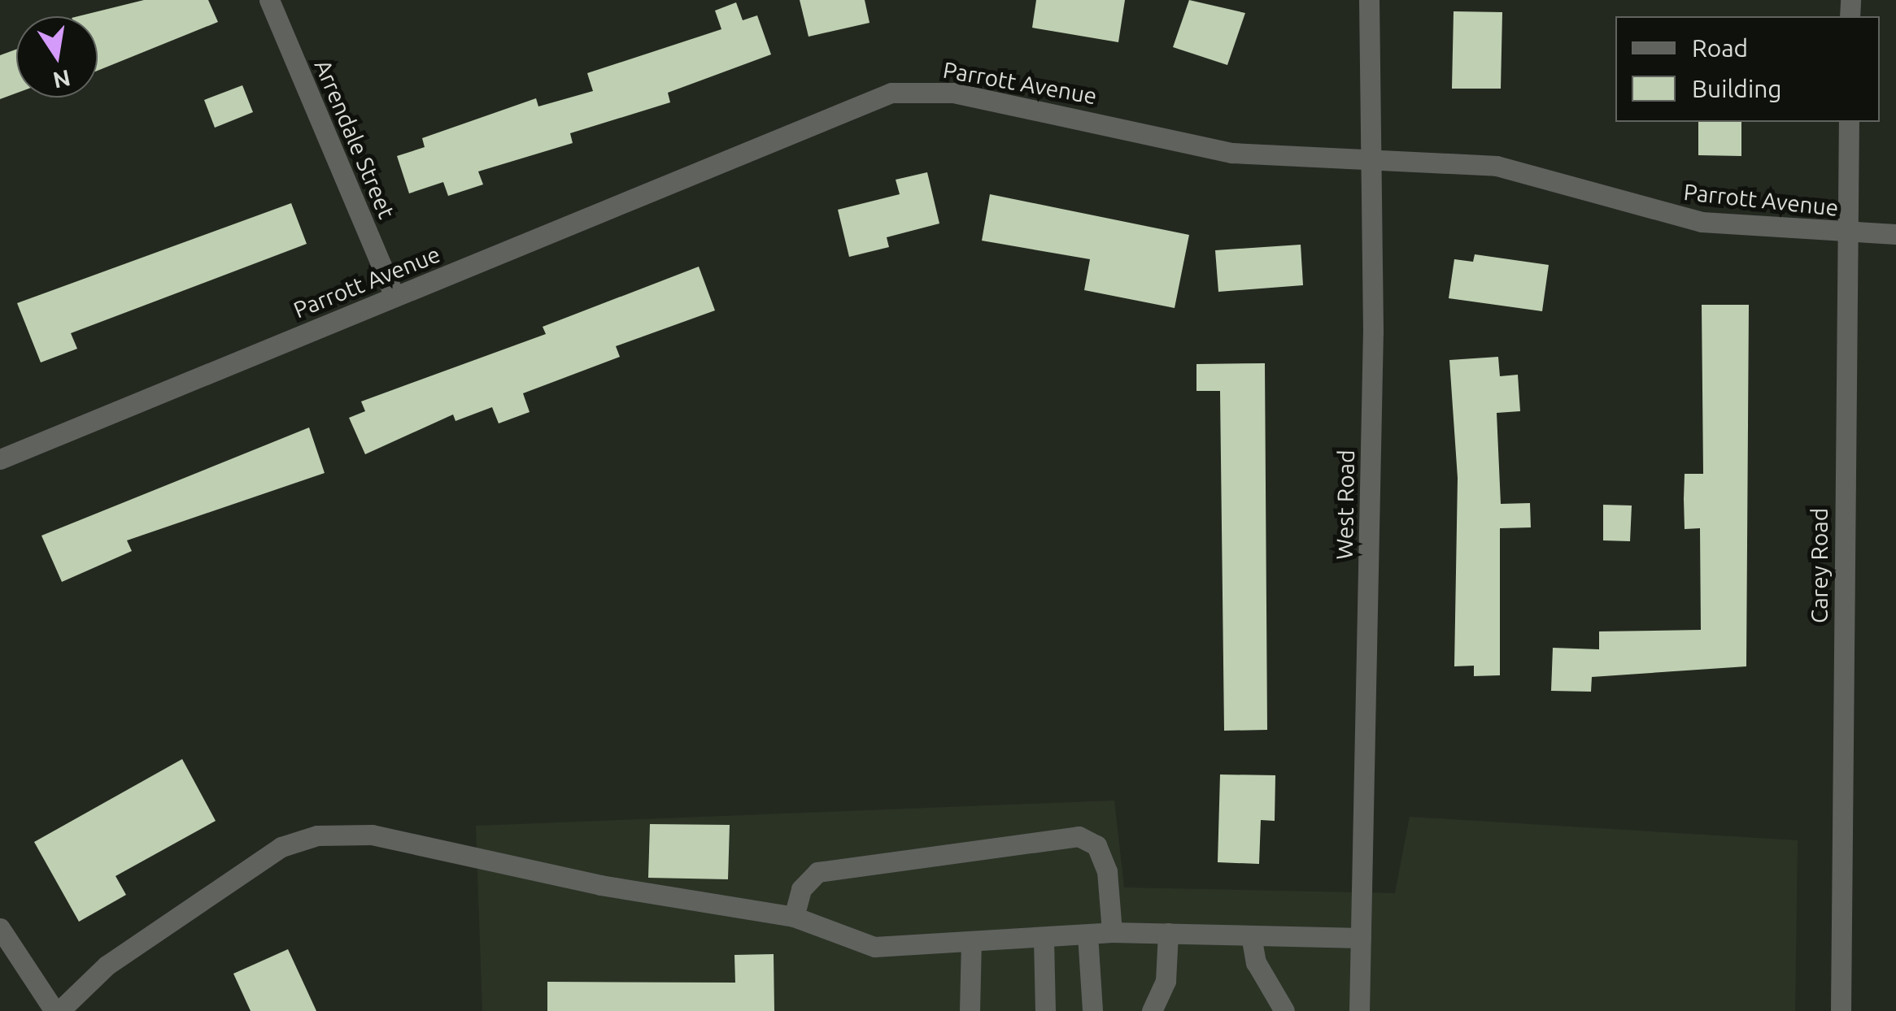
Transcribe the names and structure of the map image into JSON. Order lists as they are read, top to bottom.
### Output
{
  "streets": {
    "street": [
      "Parrott Avenue",
      "Arrendale Street",
      "West Road",
      "Carey Road"
    ]
  },
  "crossings": [
    ["Parrott Avenue", "Arrendale Street"],
    ["Parrott Avenue", "West Road"],
    ["Parrott Avenue", "Carey Road"]
  ],
  "legend": ["Road", "Building"],
  "north": "bottom"
}
